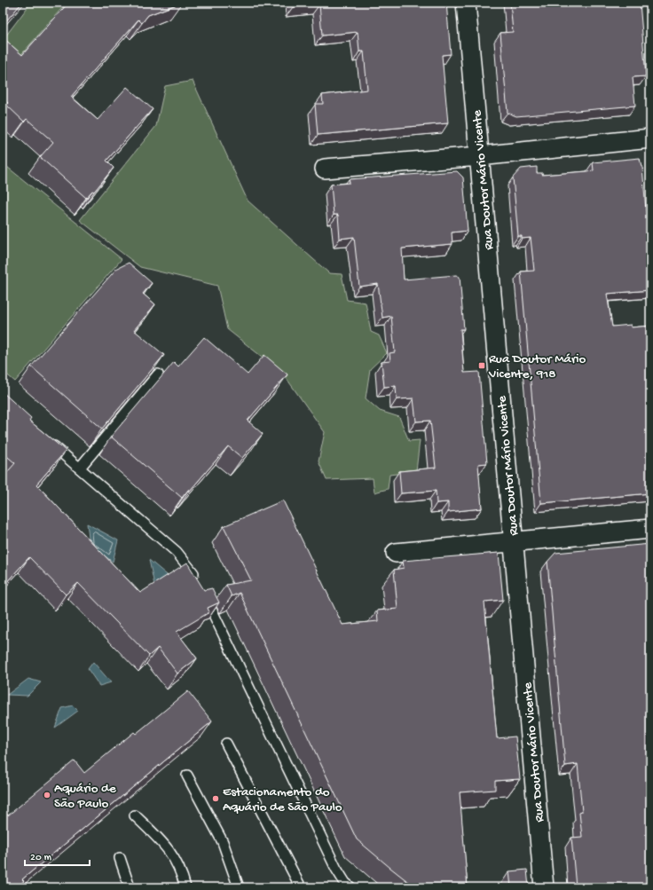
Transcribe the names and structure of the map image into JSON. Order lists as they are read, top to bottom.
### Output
{
  "streets": {
    "street": ["Rua Doutor Mário Vicente"]
  },
  "places": {
    "transit": ["Rua Doutor Mário Vicente, 918"],
    "other": ["Aquário de São Paulo", "Estacionamento do Aquário de São Paulo"]
  },
  "scale_bar": "20 m"
}
